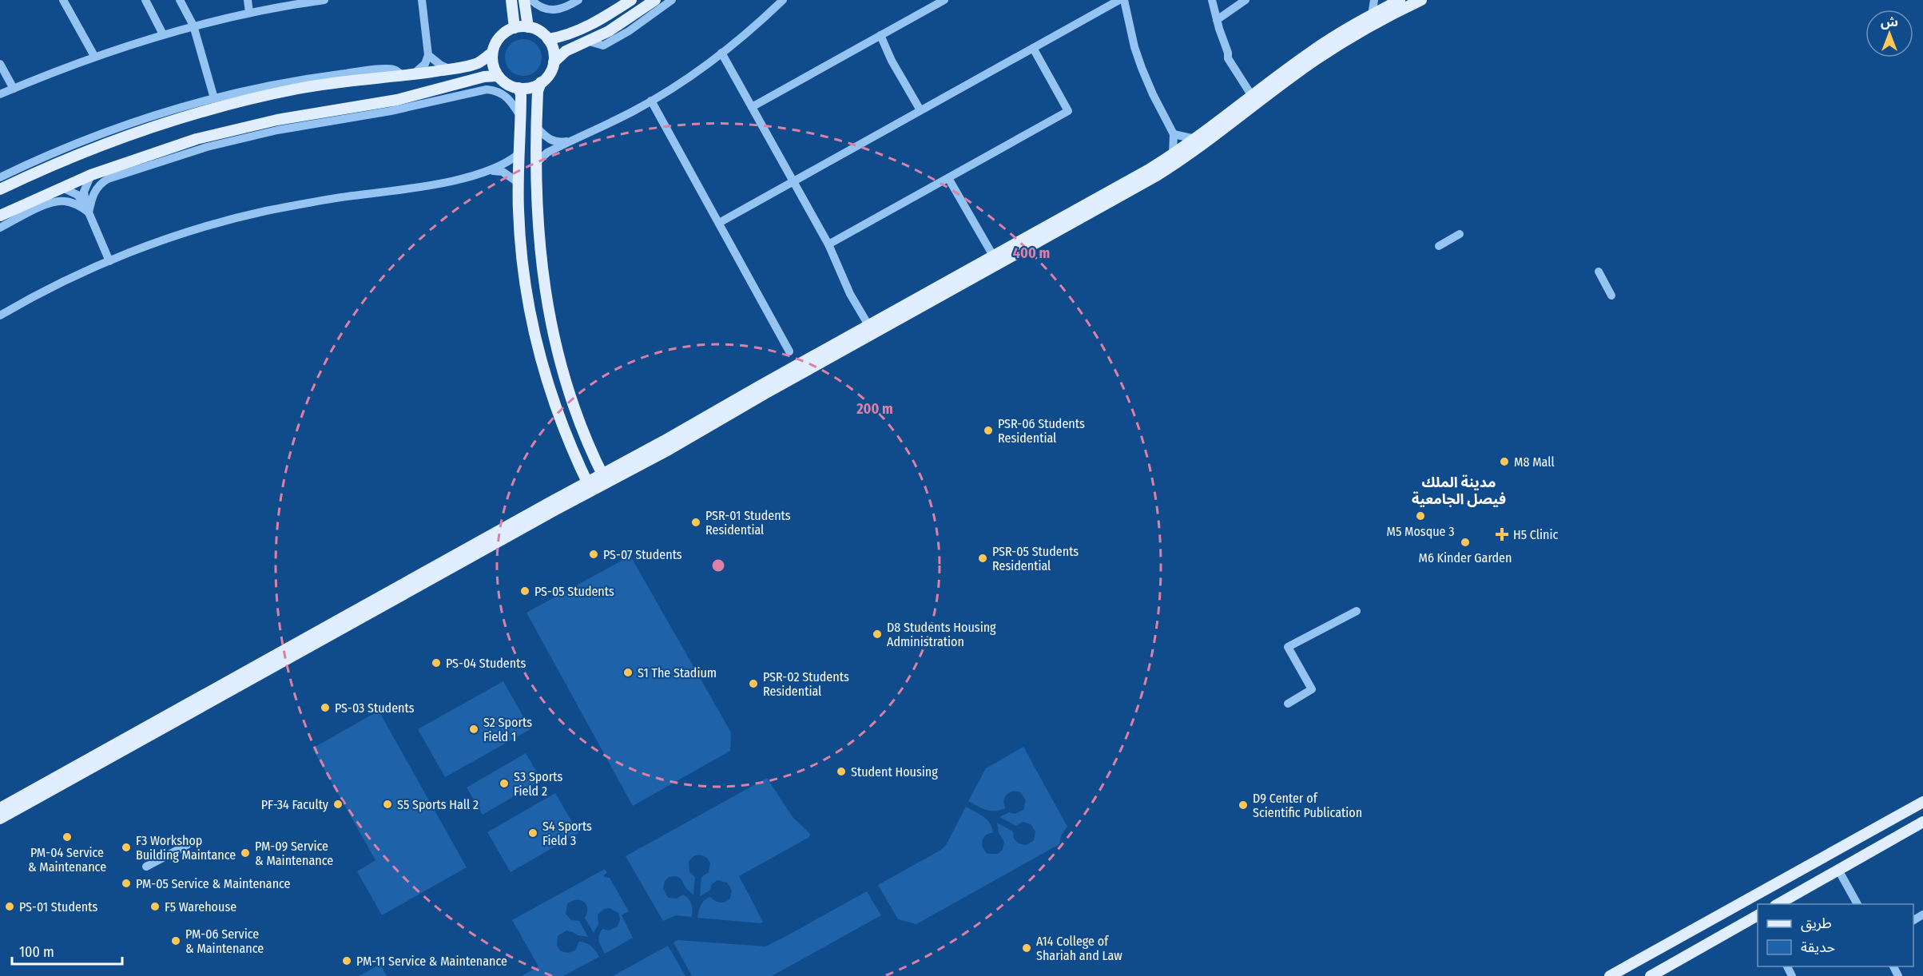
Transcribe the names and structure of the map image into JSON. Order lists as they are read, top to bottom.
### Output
{
  "districts": ["مدينة الملك فيصل الجامعية"],
  "places": {
    "other": [
      "PSR-06 Students Residential",
      "M8 Mall",
      "M5 Mosque 3",
      "PSR-01 Students Residential",
      "M6 Kinder Garden",
      "PS-07 Students",
      "PSR-05 Students Residential",
      "PS-05 Students",
      "D8 Students Housing Administration",
      "PS-04 Students",
      "S1 The Stadium",
      "PSR-02 Students Residential",
      "PS-03 Students",
      "S2 Sports Field 1",
      "Student Housing",
      "S3 Sports Field 2",
      "PF-34 Faculty",
      "S5 Sports Hall 2",
      "D9 Center of Scientific Publication",
      "S4 Sports Field 3",
      "PM-04 Service & Maintenance",
      "F3 Workshop Building Maintance",
      "PM-09 Service & Maintenance",
      "PM-05 Service & Maintenance",
      "PS-01 Students",
      "F5 Warehouse",
      "PM-06 Service & Maintenance",
      "A14 College of Shariah and Law",
      "PM-11 Service & Maintenance"
    ],
    "health": ["H5 Clinic"]
  },
  "legend": ["طريق", "حديقة"],
  "scale_bar": "100 m",
  "north": "top",
  "rings": ["400 m", "200 m"]
}
